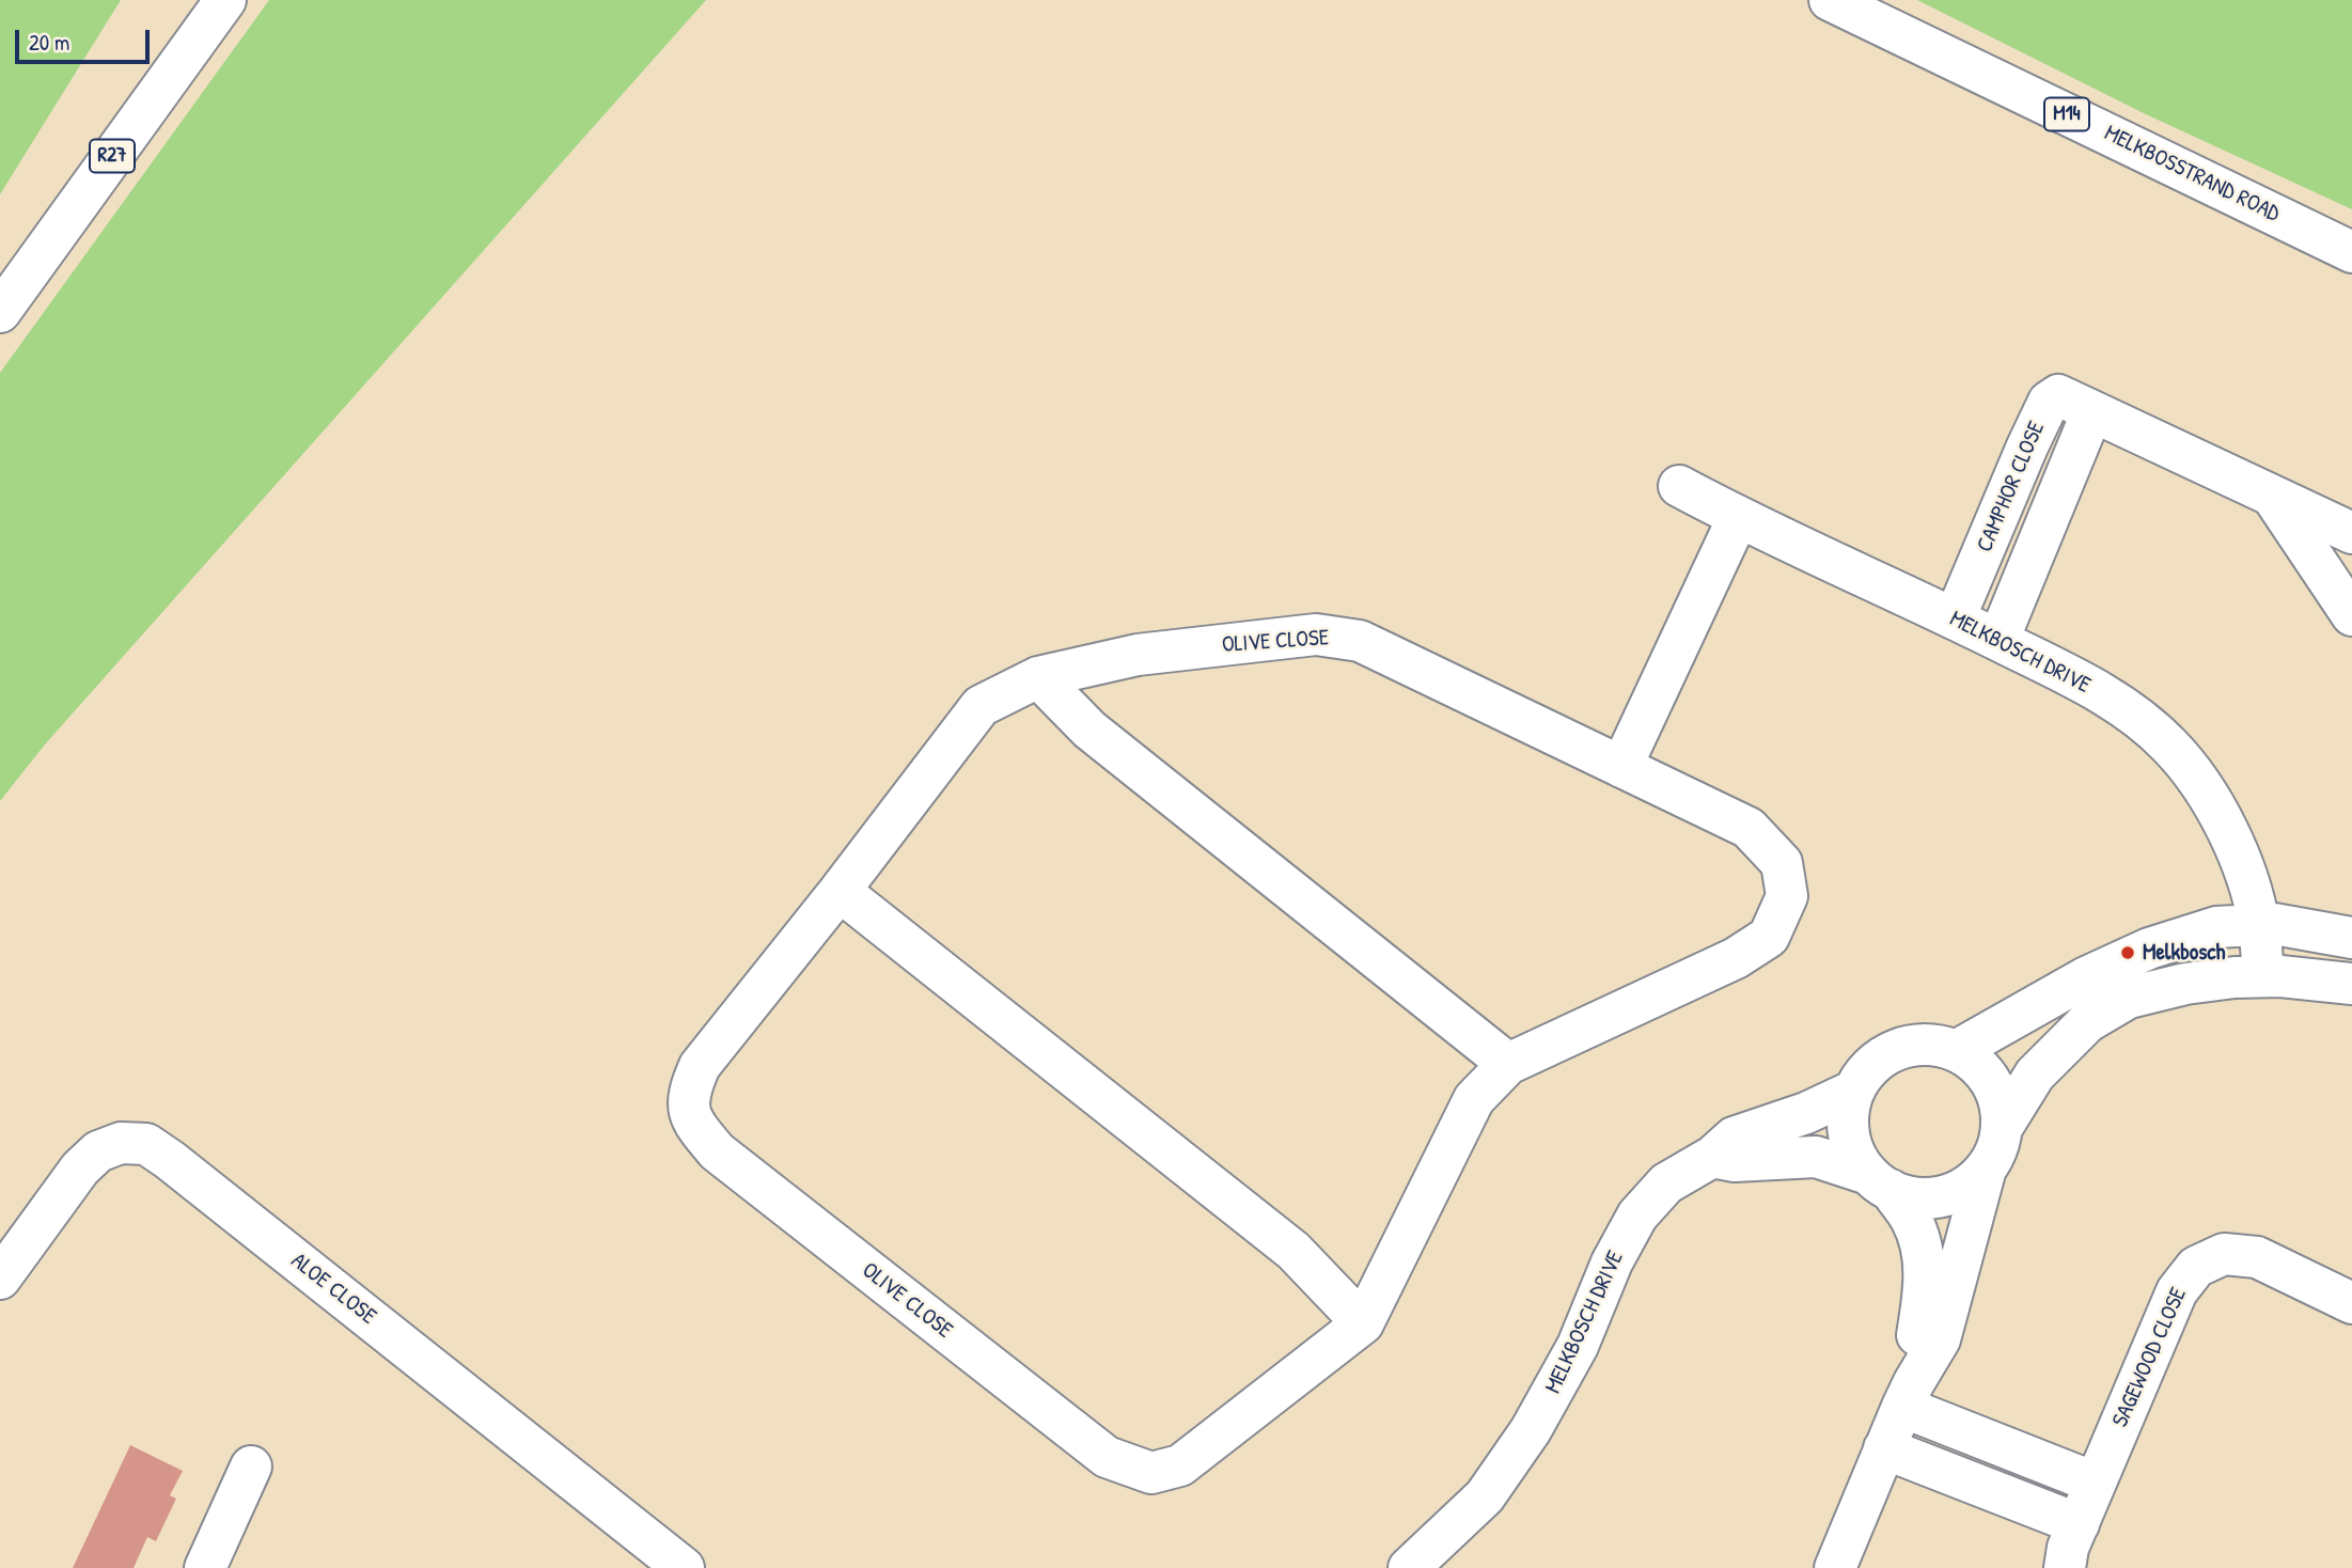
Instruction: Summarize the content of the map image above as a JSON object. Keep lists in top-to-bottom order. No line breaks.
{"streets":{"street":["M14","R27","MELKBOSSTRAND ROAD","CAMPHOR CLOSE","OLIVE CLOSE","MELKBOSCH DRIVE","ALOE CLOSE","SAGEWOOD CLOSE"]},"crossings":[["CAMPHOR CLOSE","MELKBOSCH DRIVE"]],"places":["Melkbosch"],"scale_bar":"20 m"}
